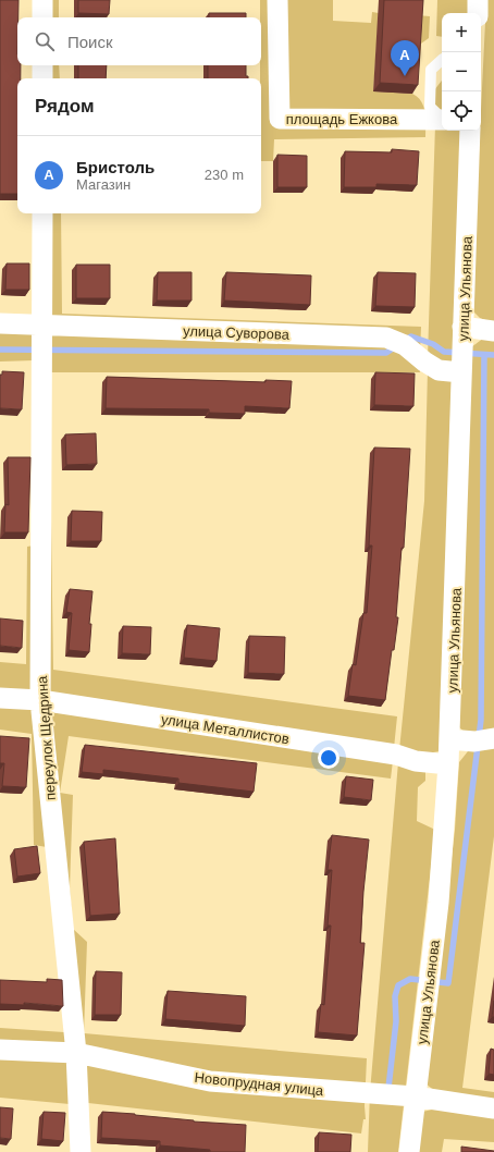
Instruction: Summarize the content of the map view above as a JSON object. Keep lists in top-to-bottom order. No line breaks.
{"streets":{"street":["площадь Ежкова","улица Ульянова","улица Суворова","улица Металлистов","переулок Щедрина","Новопрудная улица"]},"crossings":[["улица Ульянова","улица Суворова"],["улица Ульянова","улица Металлистов"],["улица Ульянова","Новопрудная улица"],["улица Суворова","переулок Щедрина"],["улица Металлистов","переулок Щедрина"],["переулок Щедрина","Новопрудная улица"]],"page":{"map_buttons":["+","−"],"search":"Поиск","pins":"A","heading":"Рядом","list":[{"mark":"A","name":"Бристоль","note":"Магазин","value":"230 m"}]}}
